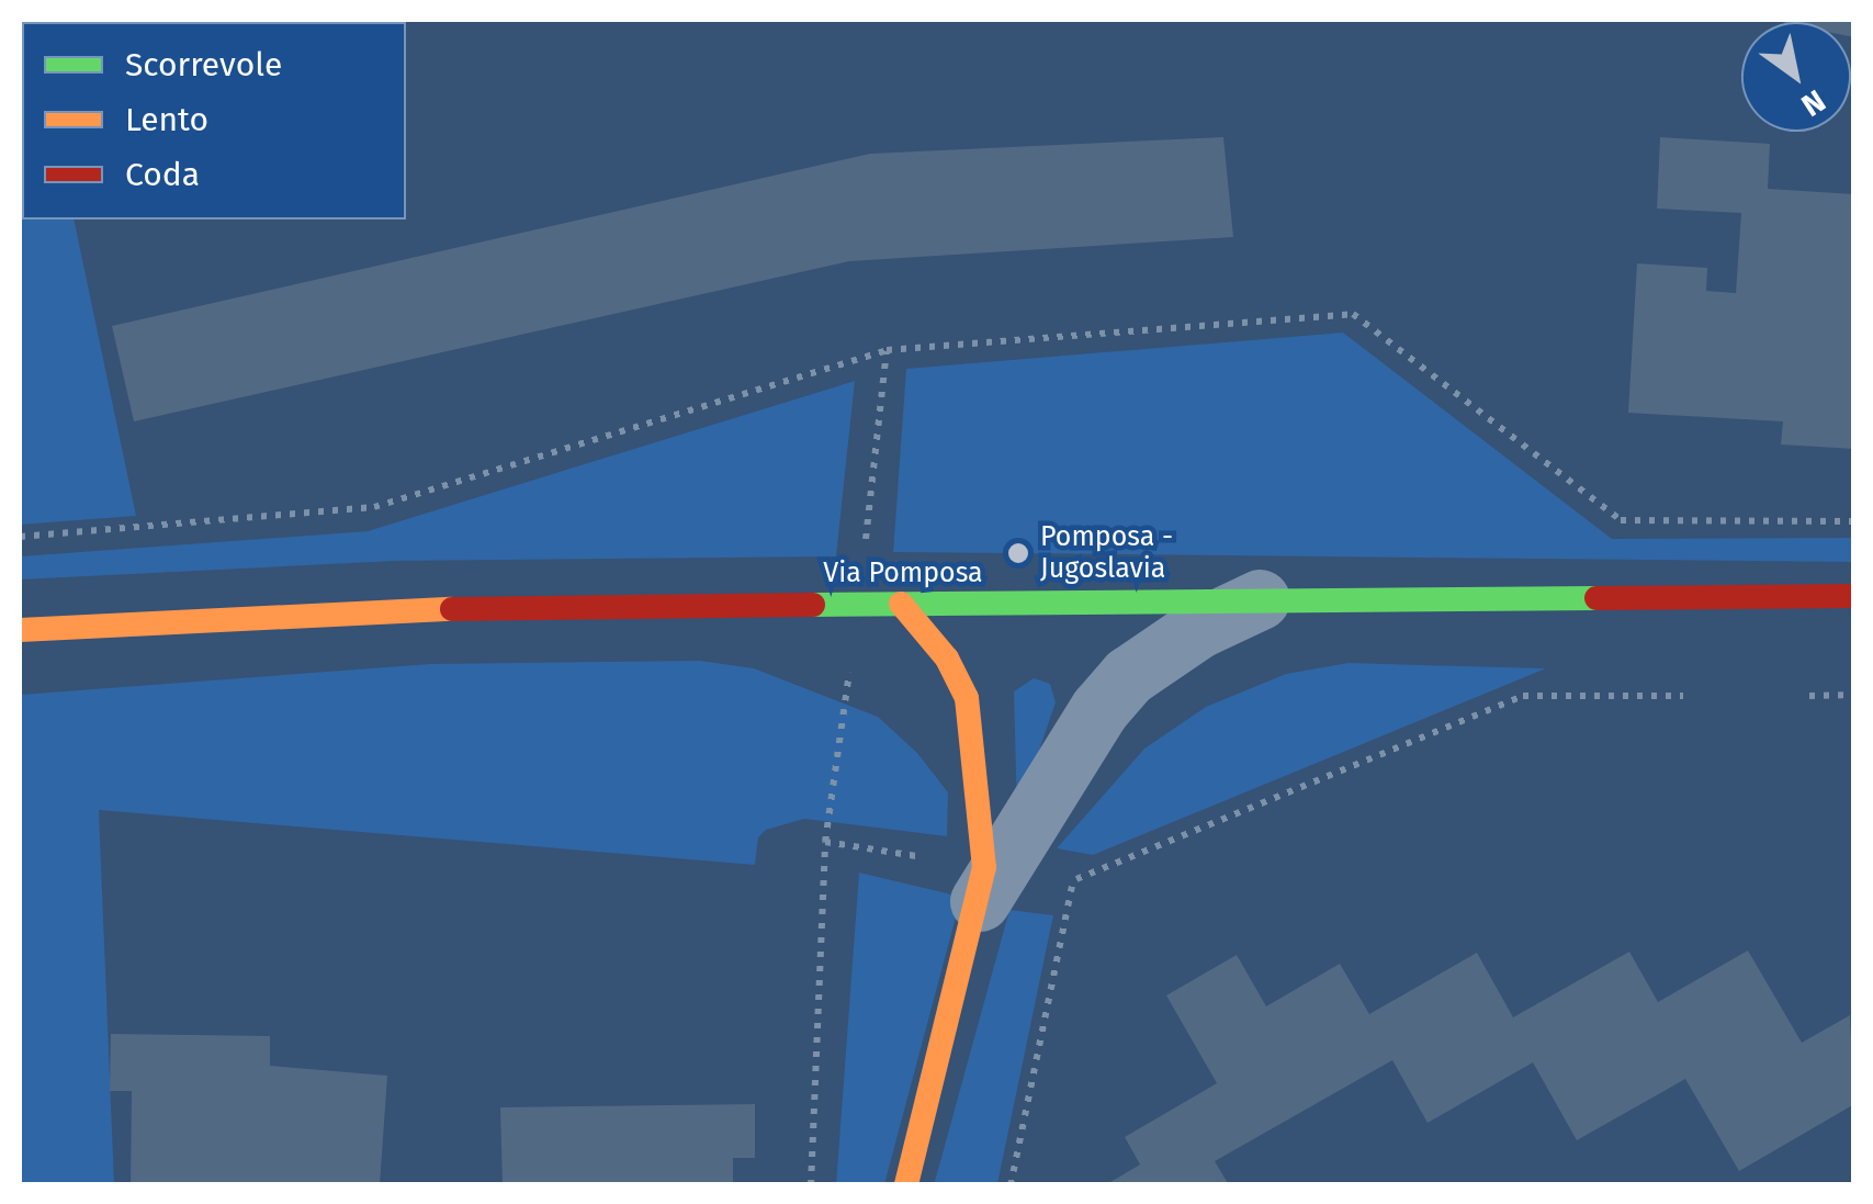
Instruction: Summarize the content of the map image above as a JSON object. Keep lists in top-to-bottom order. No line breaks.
{"streets":{"main road":["Via Pomposa"]},"places":["Pomposa - Jugoslavia"],"legend":["Scorrevole","Lento","Coda"],"north":"bottom right"}
